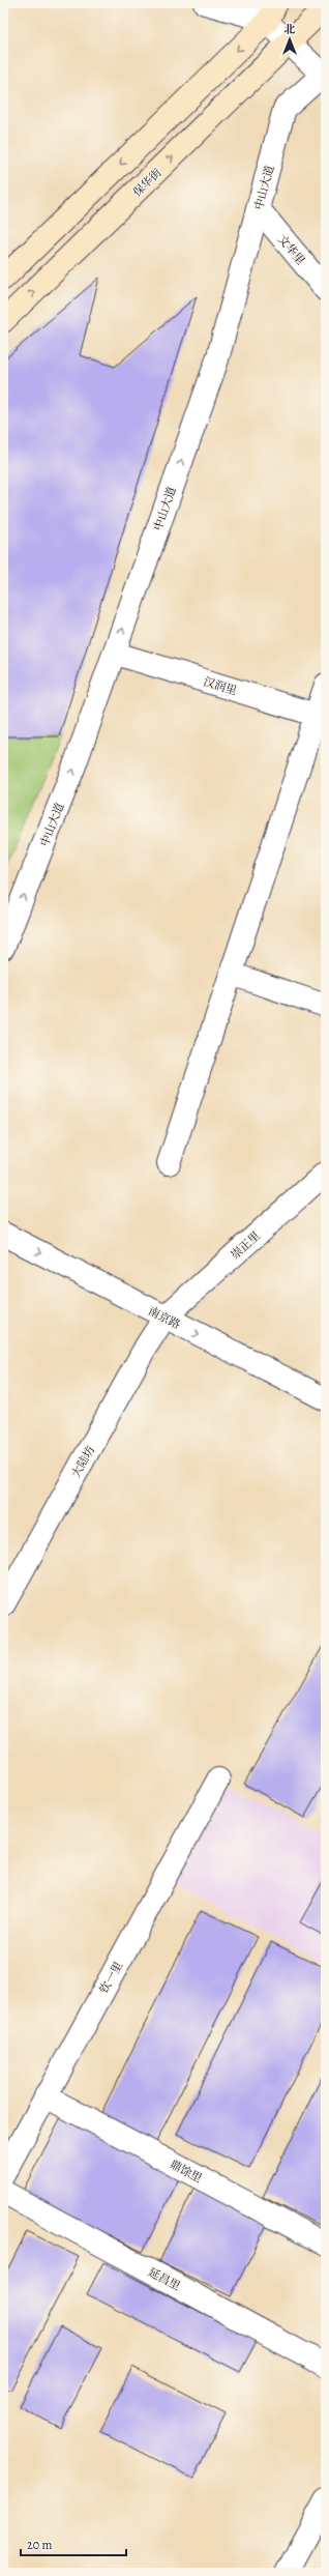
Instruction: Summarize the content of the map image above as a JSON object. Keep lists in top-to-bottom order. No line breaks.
{"streets":{"main road":["保华街"],"street":["中山大道","文华里","汉润里","崇正里","南京路","大陆坊","钦一里","鼎馀里","延昌里"]},"crossings":[["中山大道","文华里"],["崇正里","南京路"],["崇正里","大陆坊"],["南京路","大陆坊"],["钦一里","鼎馀里"]],"one_way":["中山大道","南京路"],"scale_bar":"20 m","north":"top"}
